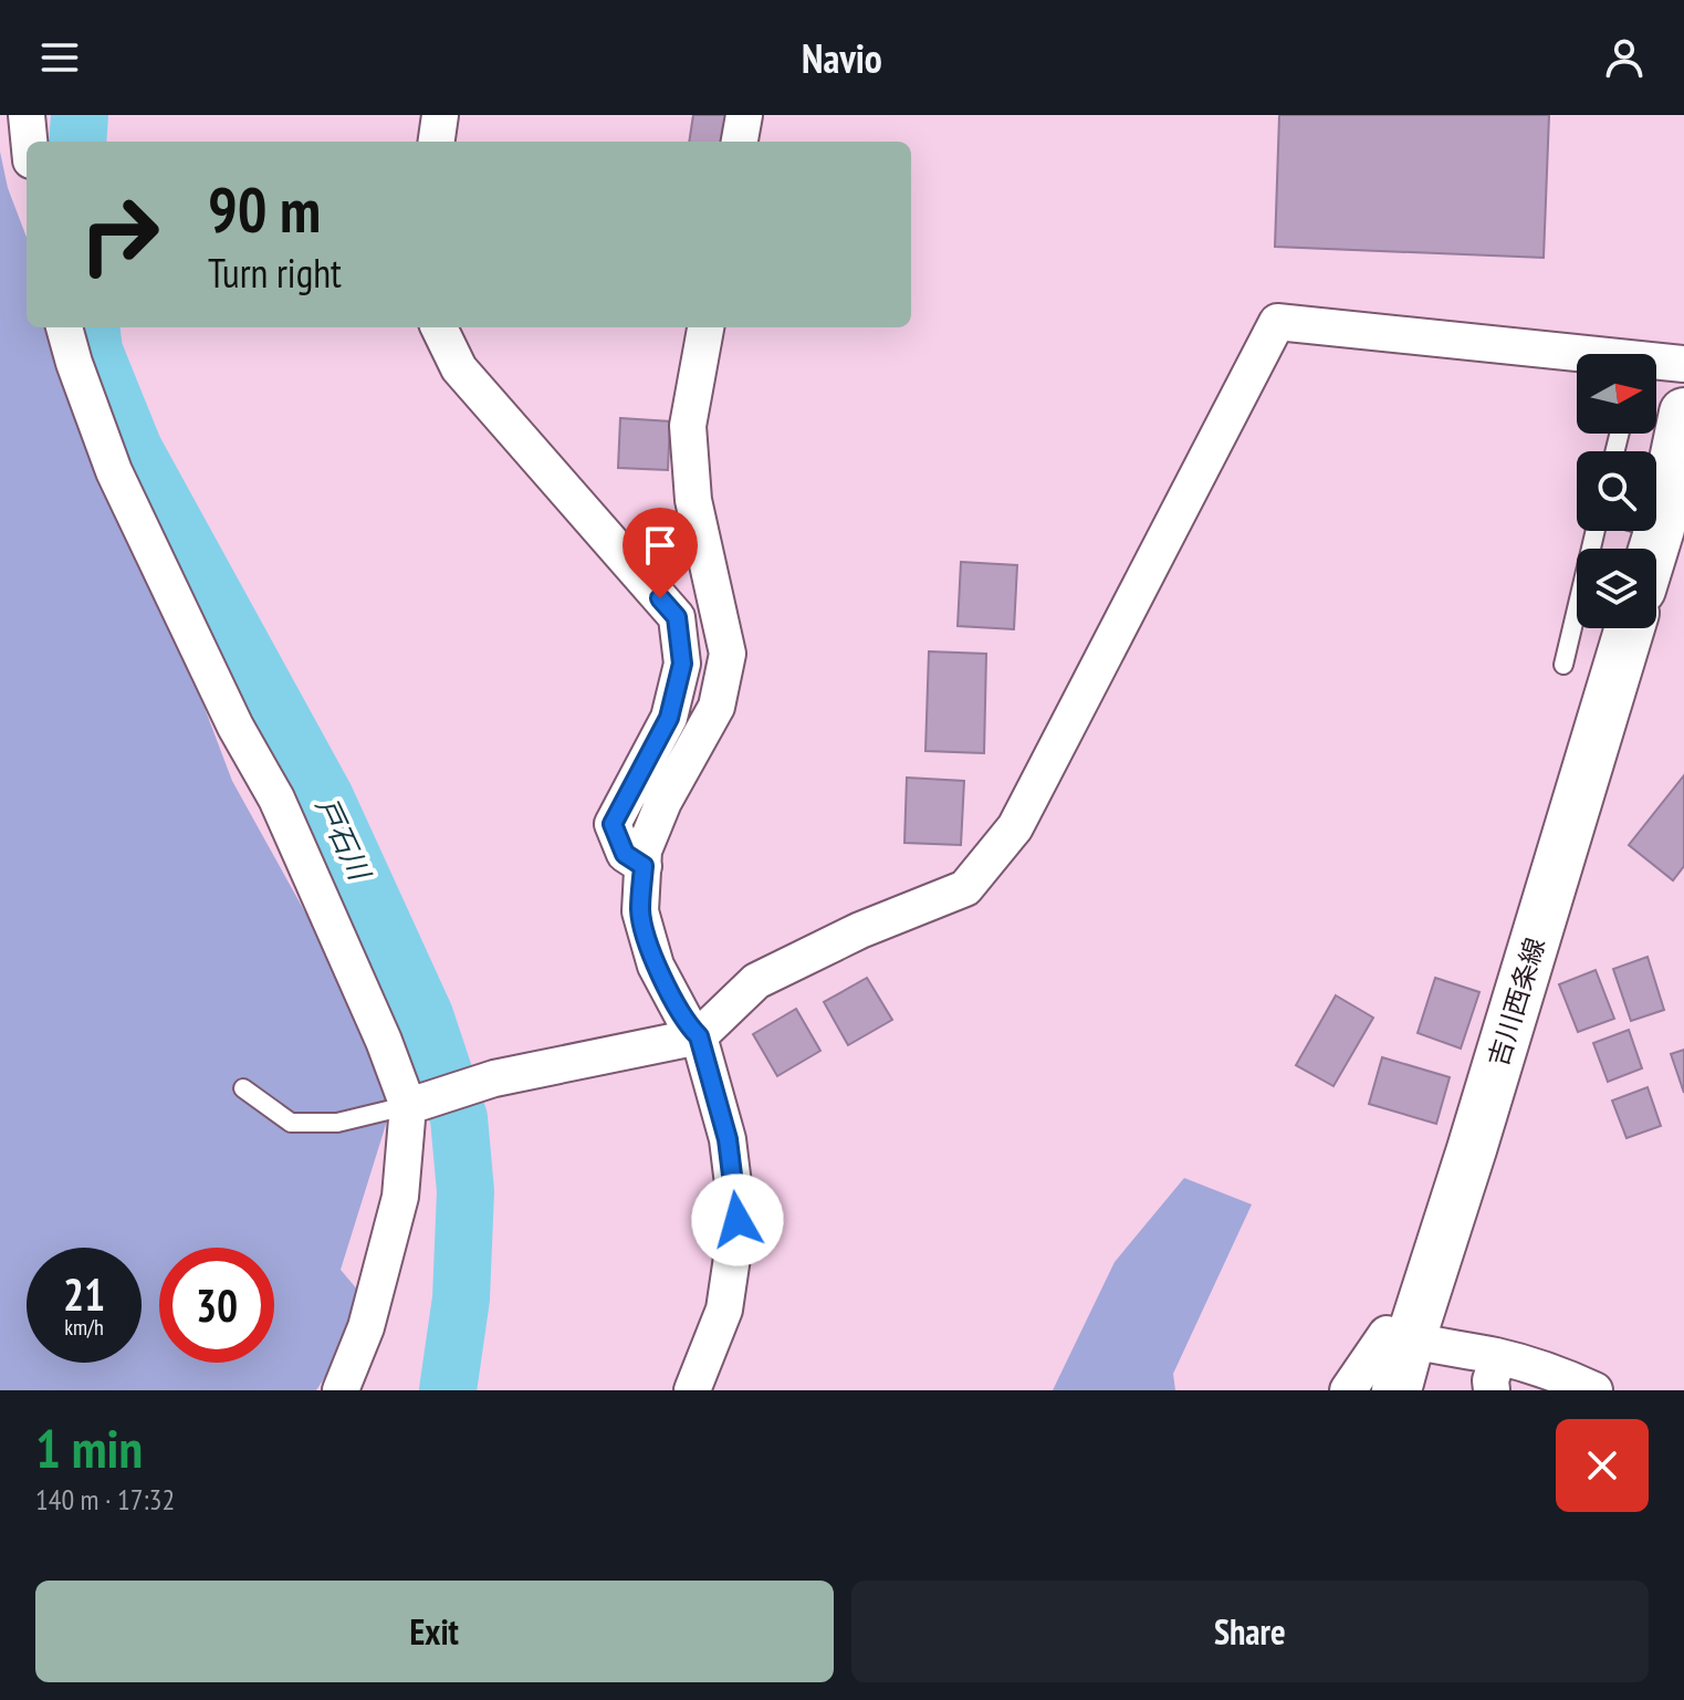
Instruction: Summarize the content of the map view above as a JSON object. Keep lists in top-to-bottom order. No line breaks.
{"streets":{"main road":["吉川西条線"]},"water":["戸石川"],"north":"right","page":{"header":"Navio","turn":["90 m","Turn right"],"speed":"21 km/h","limit":"30","heading":["1 min","140 m · 17:32"],"buttons":["Exit","Share"]}}
